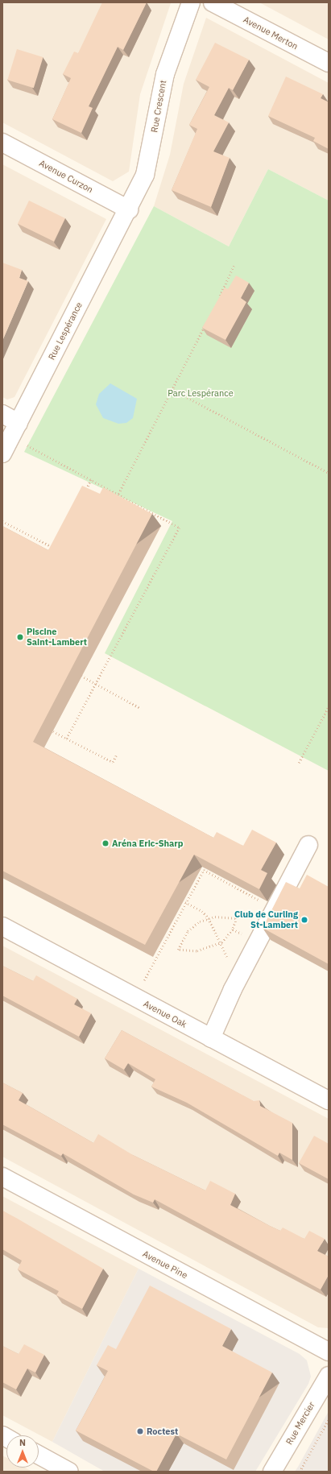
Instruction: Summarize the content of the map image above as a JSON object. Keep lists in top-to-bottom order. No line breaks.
{"streets":{"street":["Avenue Merton","Rue Crescent","Avenue Curzon","Rue Lespérance","Avenue Oak","Avenue Pine","Rue Mercier"]},"crossings":[["Rue Crescent","Avenue Curzon"],["Rue Crescent","Rue Lespérance"],["Avenue Curzon","Rue Lespérance"]],"parks":["Parc Lespérance"],"places":["Piscine Saint-Lambert","Aréna Eric-Sharp","Club de Curling St-Lambert","Roctest"],"north":"top"}
